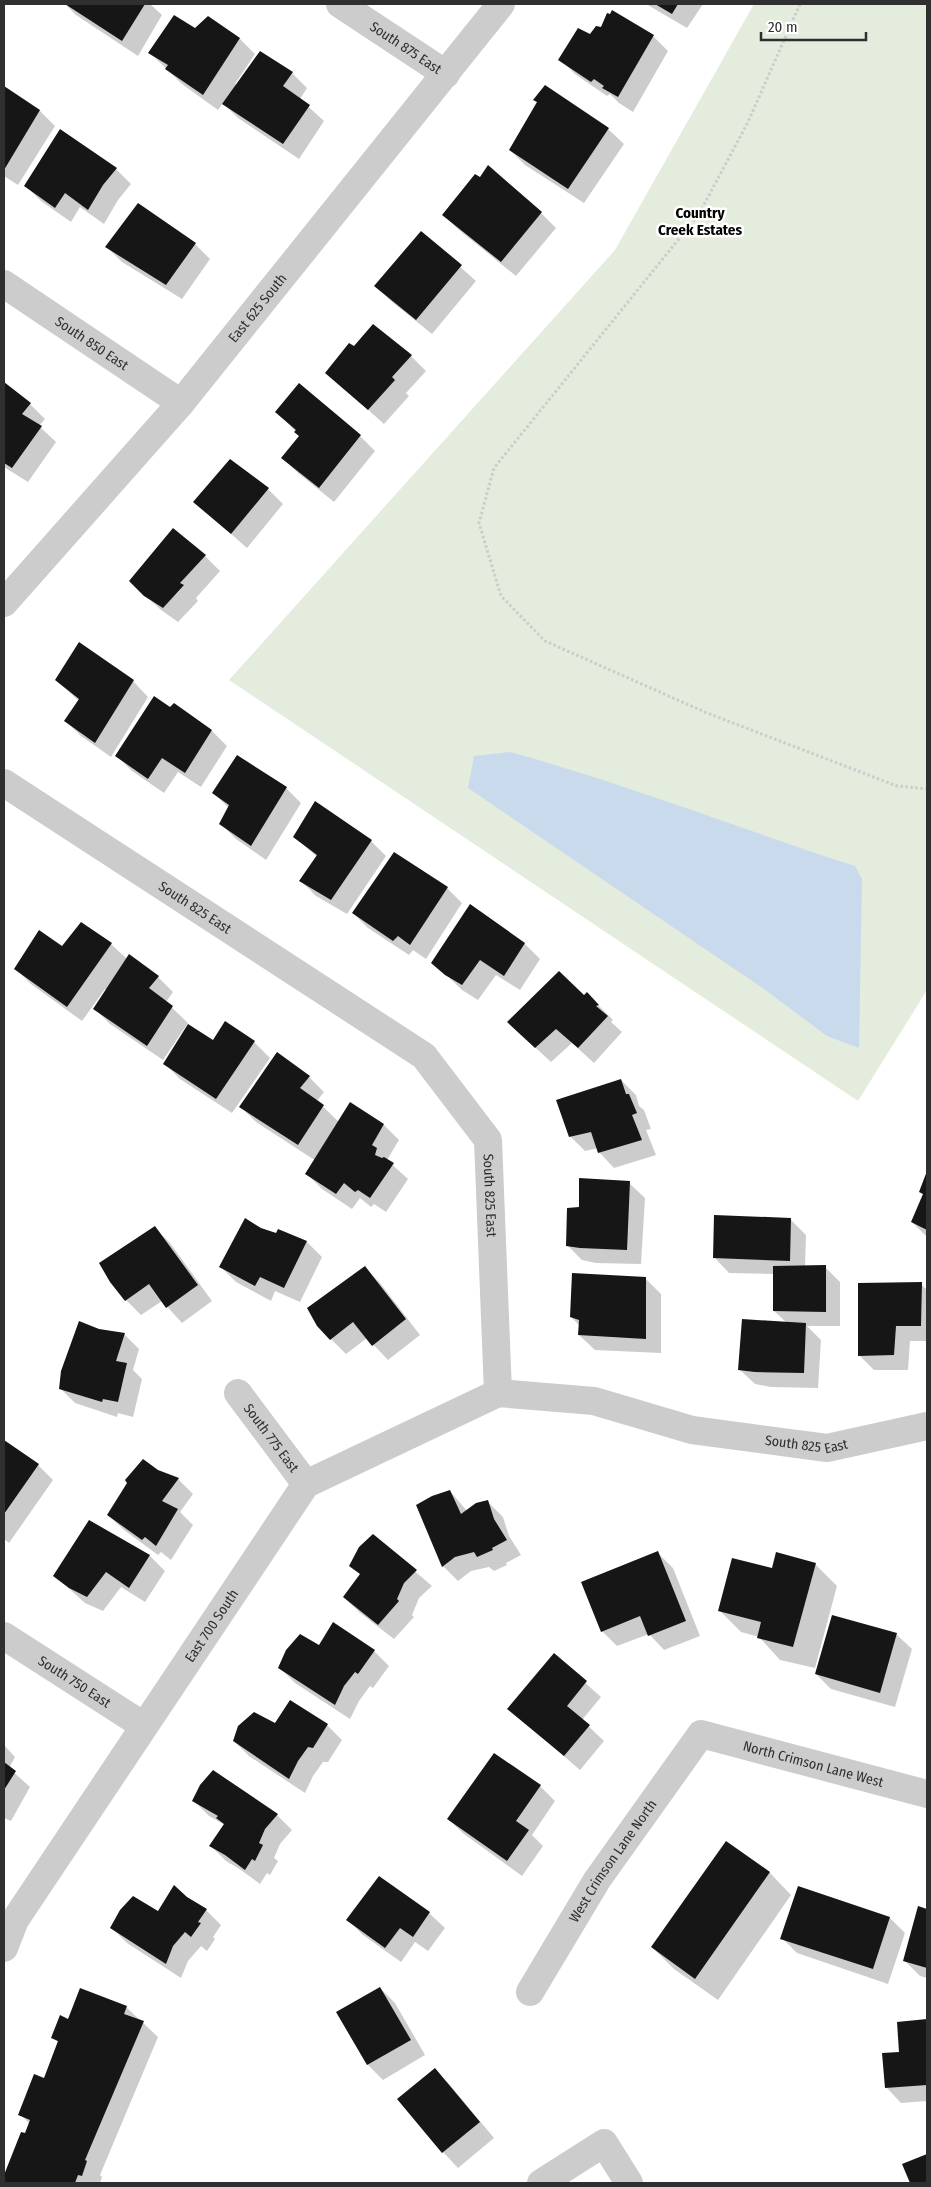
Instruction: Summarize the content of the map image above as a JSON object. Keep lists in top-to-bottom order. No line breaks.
{"streets":{"street":["South 875 East","East 625 South","South 850 East","South 825 East","South 775 East","East 700 South","South 750 East","North Crimson Lane West","West Crimson Lane North"]},"crossings":[["South 875 East","East 625 South"],["East 625 South","South 850 East"],["South 775 East","East 700 South"],["East 700 South","South 750 East"],["North Crimson Lane West","West Crimson Lane North"]],"districts":["Country Creek Estates"],"scale_bar":"20 m"}
